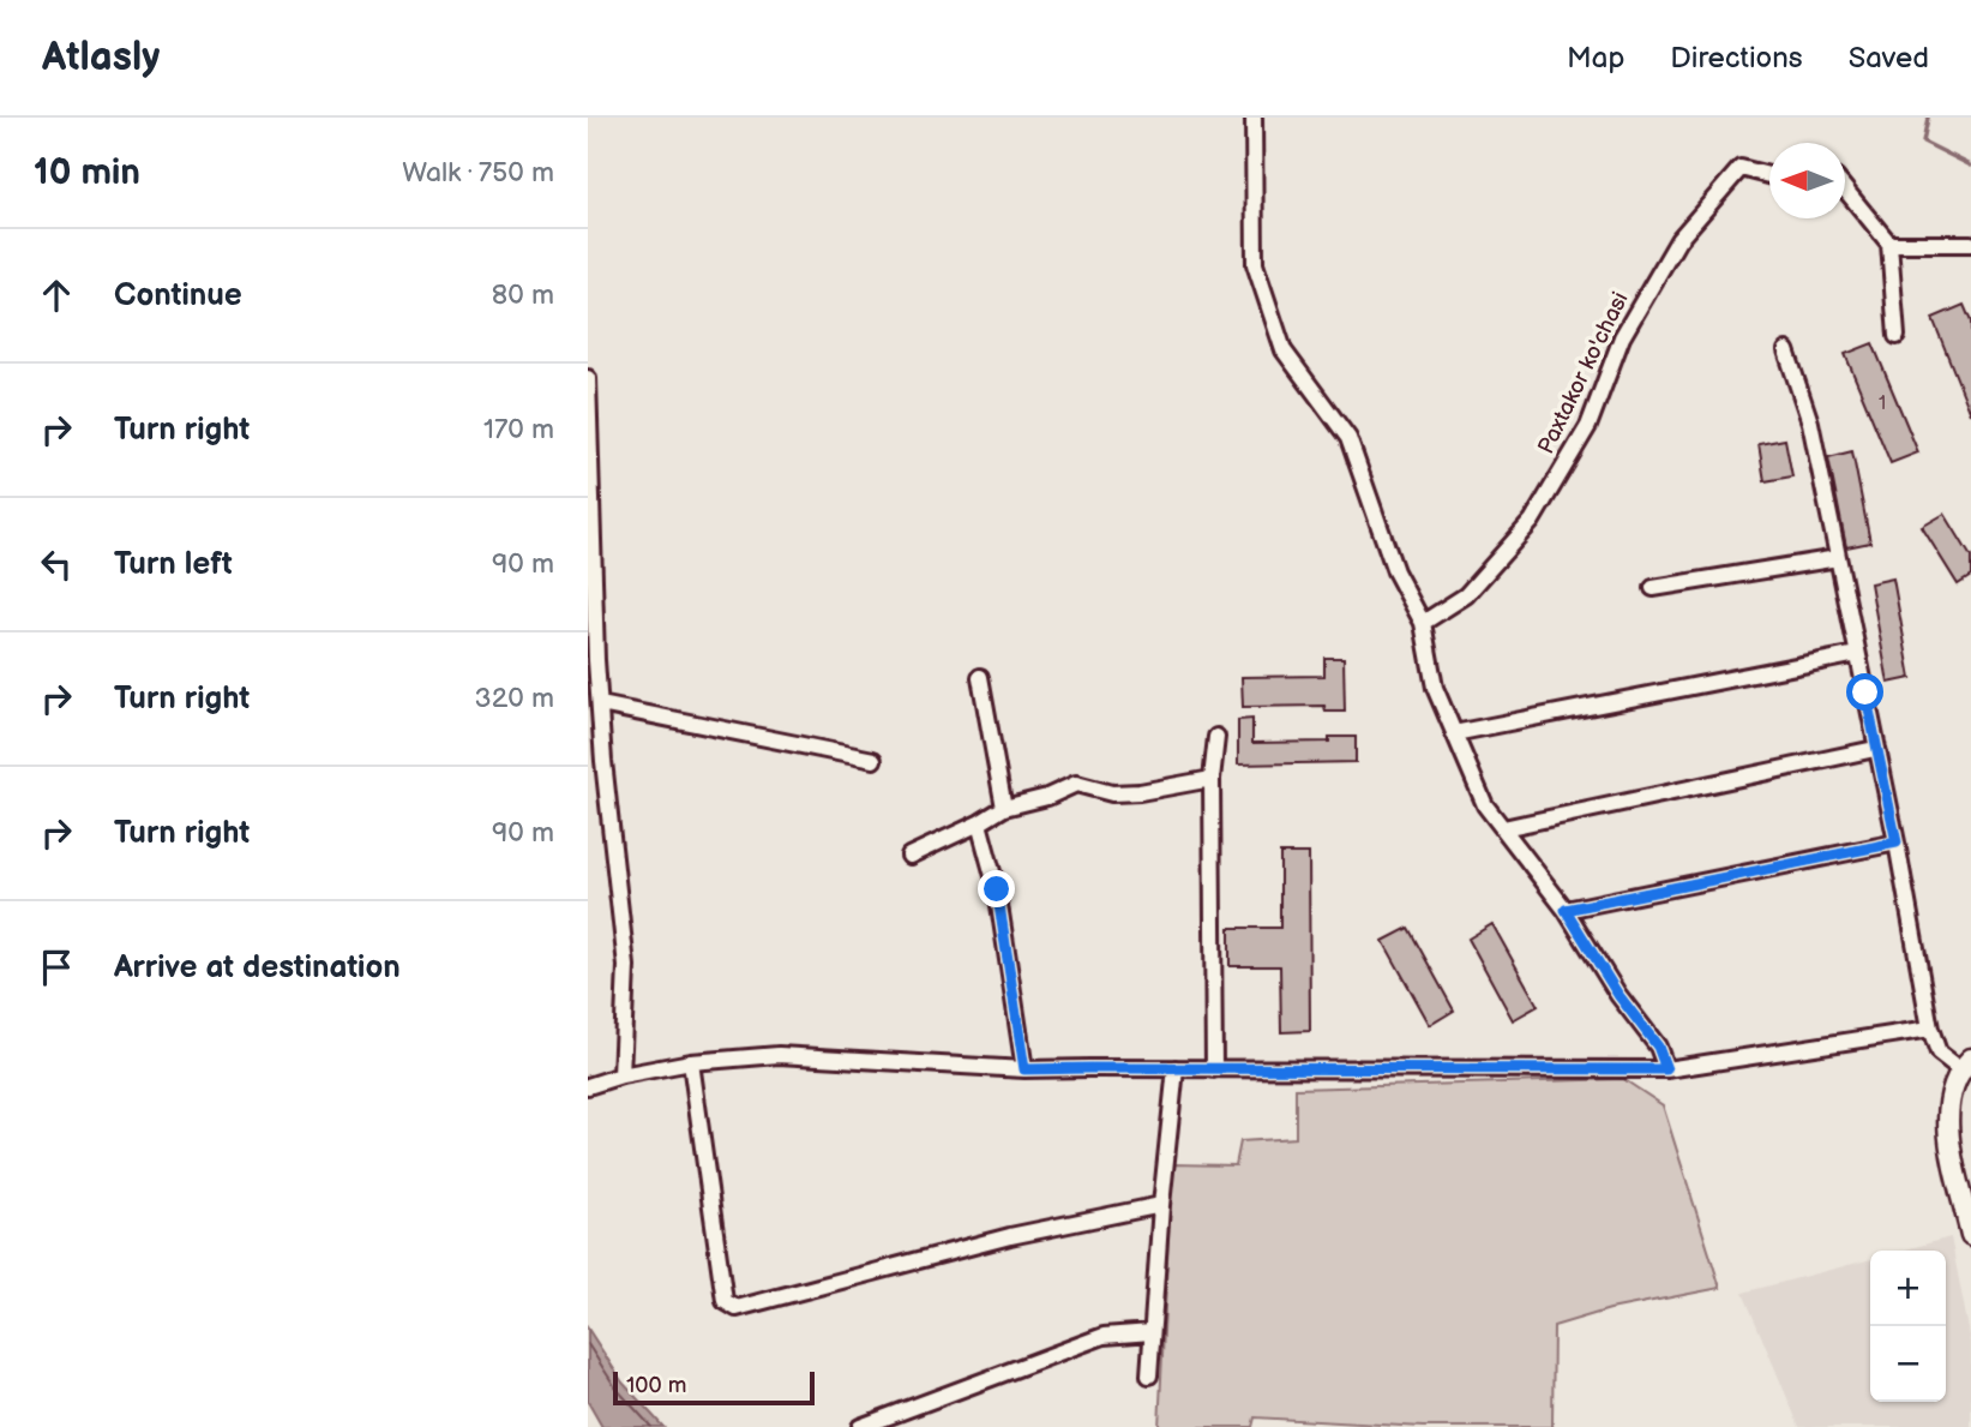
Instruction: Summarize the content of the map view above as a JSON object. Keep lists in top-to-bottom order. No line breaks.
{"streets":{"street":["Paxtakor ko'chasi"]},"house_numbers":["1"],"scale_bar":"100 m","north":"left","page":{"header":"Atlasly","nav":["Map","Directions","Saved"],"heading":["10 min","Walk · 750 m"],"list":[["Continue","80 m"],["Turn right","170 m"],["Turn left","90 m"],["Turn right","320 m"],["Turn right","90 m"],"Arrive at destination"],"map_buttons":["+","−"],"scale":"100 m"}}
